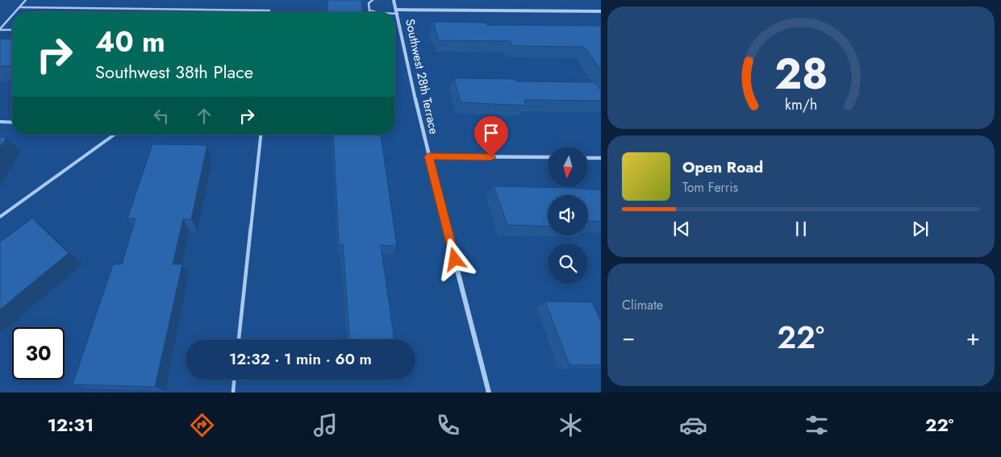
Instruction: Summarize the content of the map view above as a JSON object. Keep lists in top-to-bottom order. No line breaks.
{"streets":{"street":["Southwest 28th Terrace"]},"north":"bottom","page":{"turn":["40 m","Southwest 38th Place"],"song":["Open Road","Tom Ferris"],"tile":"Climate","heat":["−","22°","+"],"limit":"30","trip":"12:32 · 1 min · 60 m","tabs":["12:31","22°"],"gauge":["28","km/h"]}}
